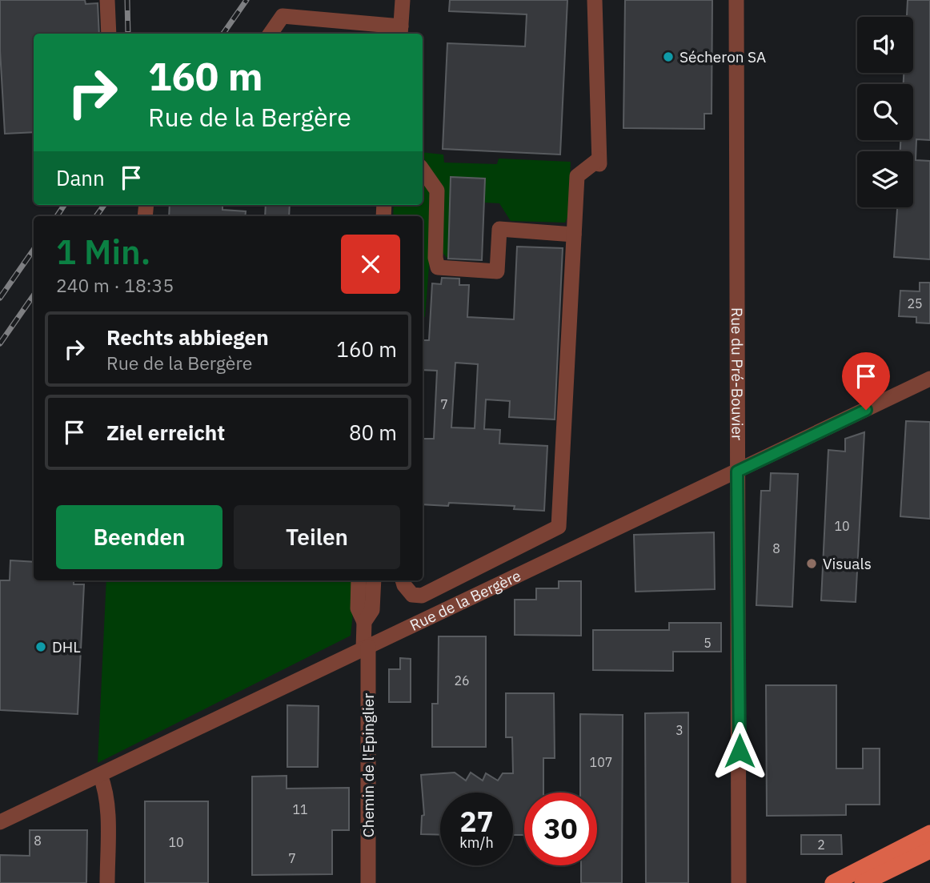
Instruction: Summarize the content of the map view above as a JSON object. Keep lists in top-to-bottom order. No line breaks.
{"streets":{"street":["Rue du Pré-Bouvier","Rue de la Bergère","Chemin de l'Epinglier"]},"crossings":[["Rue du Pré-Bouvier","Rue de la Bergère"],["Rue de la Bergère","Chemin de l'Epinglier"]],"places":["Sécheron SA","Visuals","DHL"],"house_numbers":["25","7","10","8","5","26","3","107","11","8","10","2","7"],"page":{"turn":["160 m","Rue de la Bergère"],"then":"Dann","heading":["1 Min.","240 m · 18:35"],"list":[{"name":"Rechts abbiegen","note":"Rue de la Bergère","value":"160 m"},{"name":"Ziel erreicht","value":"80 m"}],"buttons":["Beenden","Teilen"],"speed":"27 km/h","limit":"30"}}
